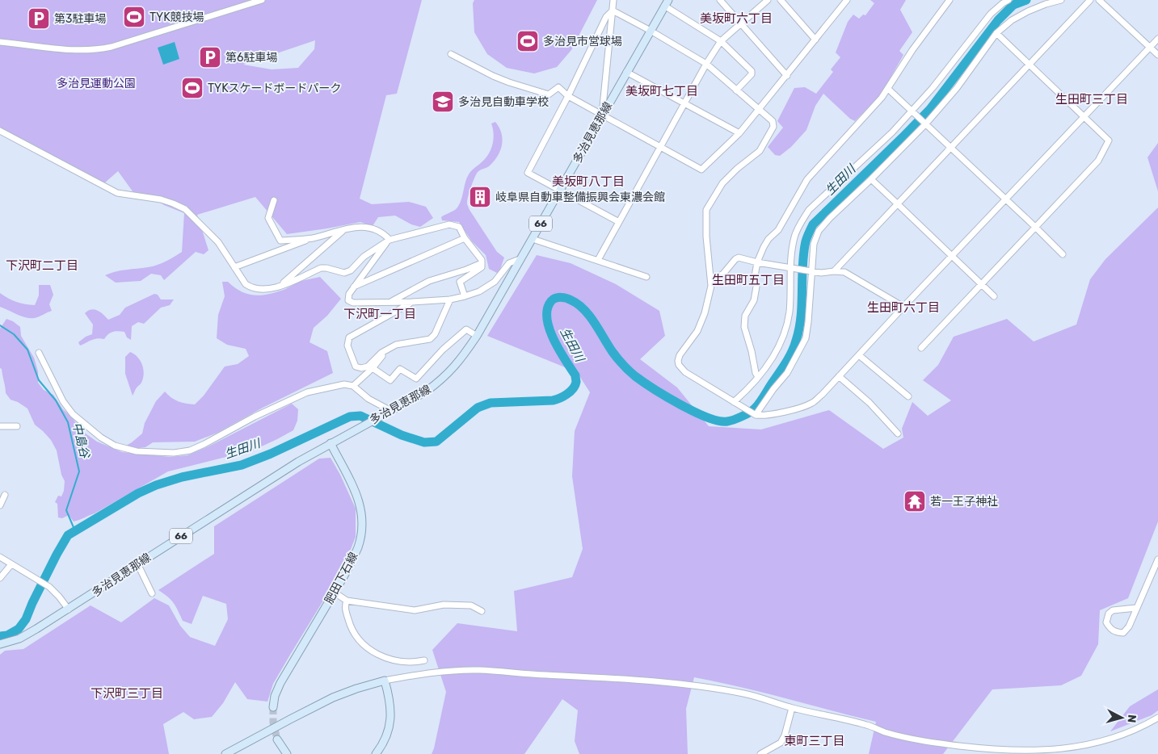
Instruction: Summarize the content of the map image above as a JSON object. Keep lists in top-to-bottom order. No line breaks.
{"streets":{"main road":["多治見恵那線","66","肥田下石線"]},"crossings":[["多治見恵那線","肥田下石線"]],"districts":["美坂町六丁目","美坂町七丁目","生田町三丁目","美坂町八丁目","下沢町二丁目","生田町五丁目","生田町六丁目","下沢町一丁目","下沢町三丁目","東町三丁目"],"water":["生田川","中島谷"],"parks":["多治見運動公園"],"places":{"sports":["TYK競技場","多治見市営球場","TYKスケードボードパーク"],"parking":["第3駐車場","第6駐車場"],"school or university":["多治見自動車学校"],"building":["岐阜県自動車整備振興会東濃会館"],"temple":["若一王子神社"]},"north":"right"}
